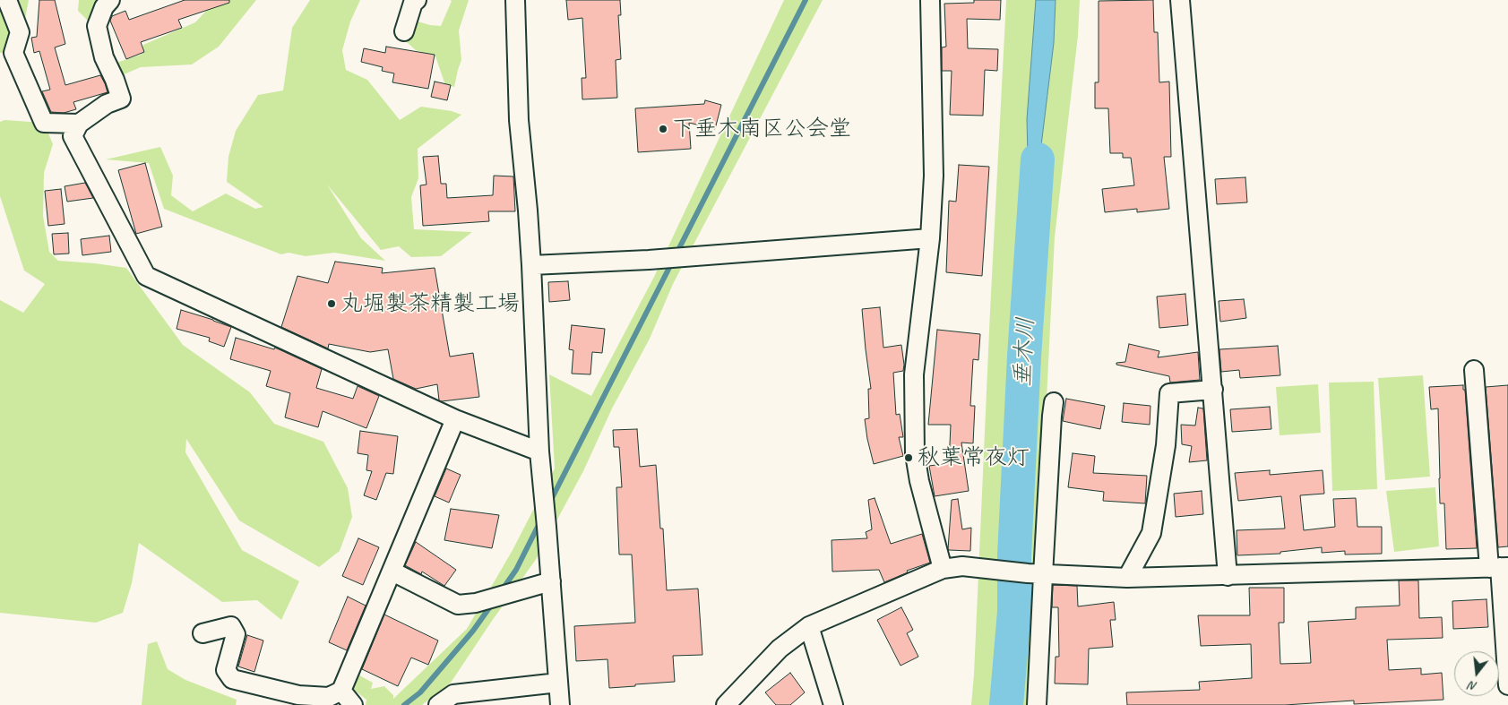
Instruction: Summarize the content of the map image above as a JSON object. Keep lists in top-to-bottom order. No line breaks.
{"water":["垂木川"],"places":["下垂木南区公会堂","丸堀製茶精製工場","秋葉常夜灯"],"north":"bottom"}
